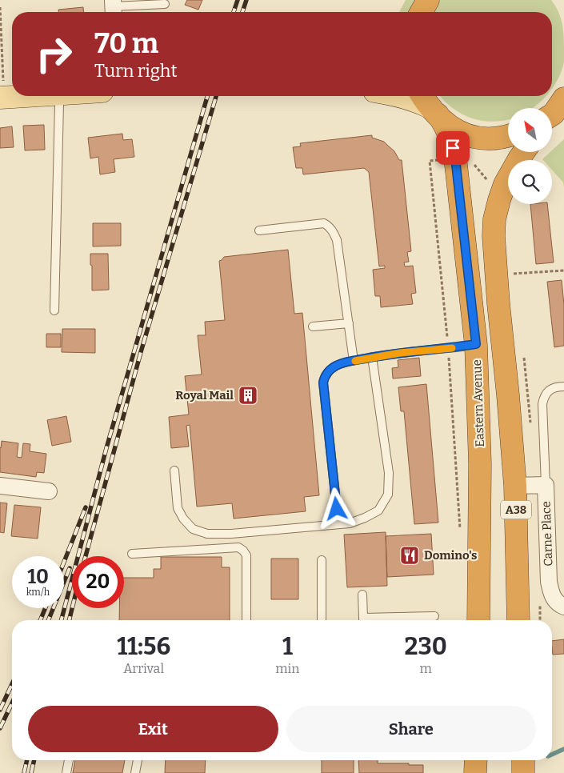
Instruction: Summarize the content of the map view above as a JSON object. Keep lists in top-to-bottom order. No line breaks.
{"streets":{"highway":["Eastern Avenue","A38"],"street":["Carne Place"]},"crossings":[["A38","Carne Place"]],"places":{"building":["Royal Mail"],"restaurant":["Domino's"]},"north":"top left","page":{"turn":["70 m","Turn right"],"speed":"10 km/h","limit":"20","eta":["11:56","Arrival","1","min","230","m"],"buttons":["Exit","Share"]}}
